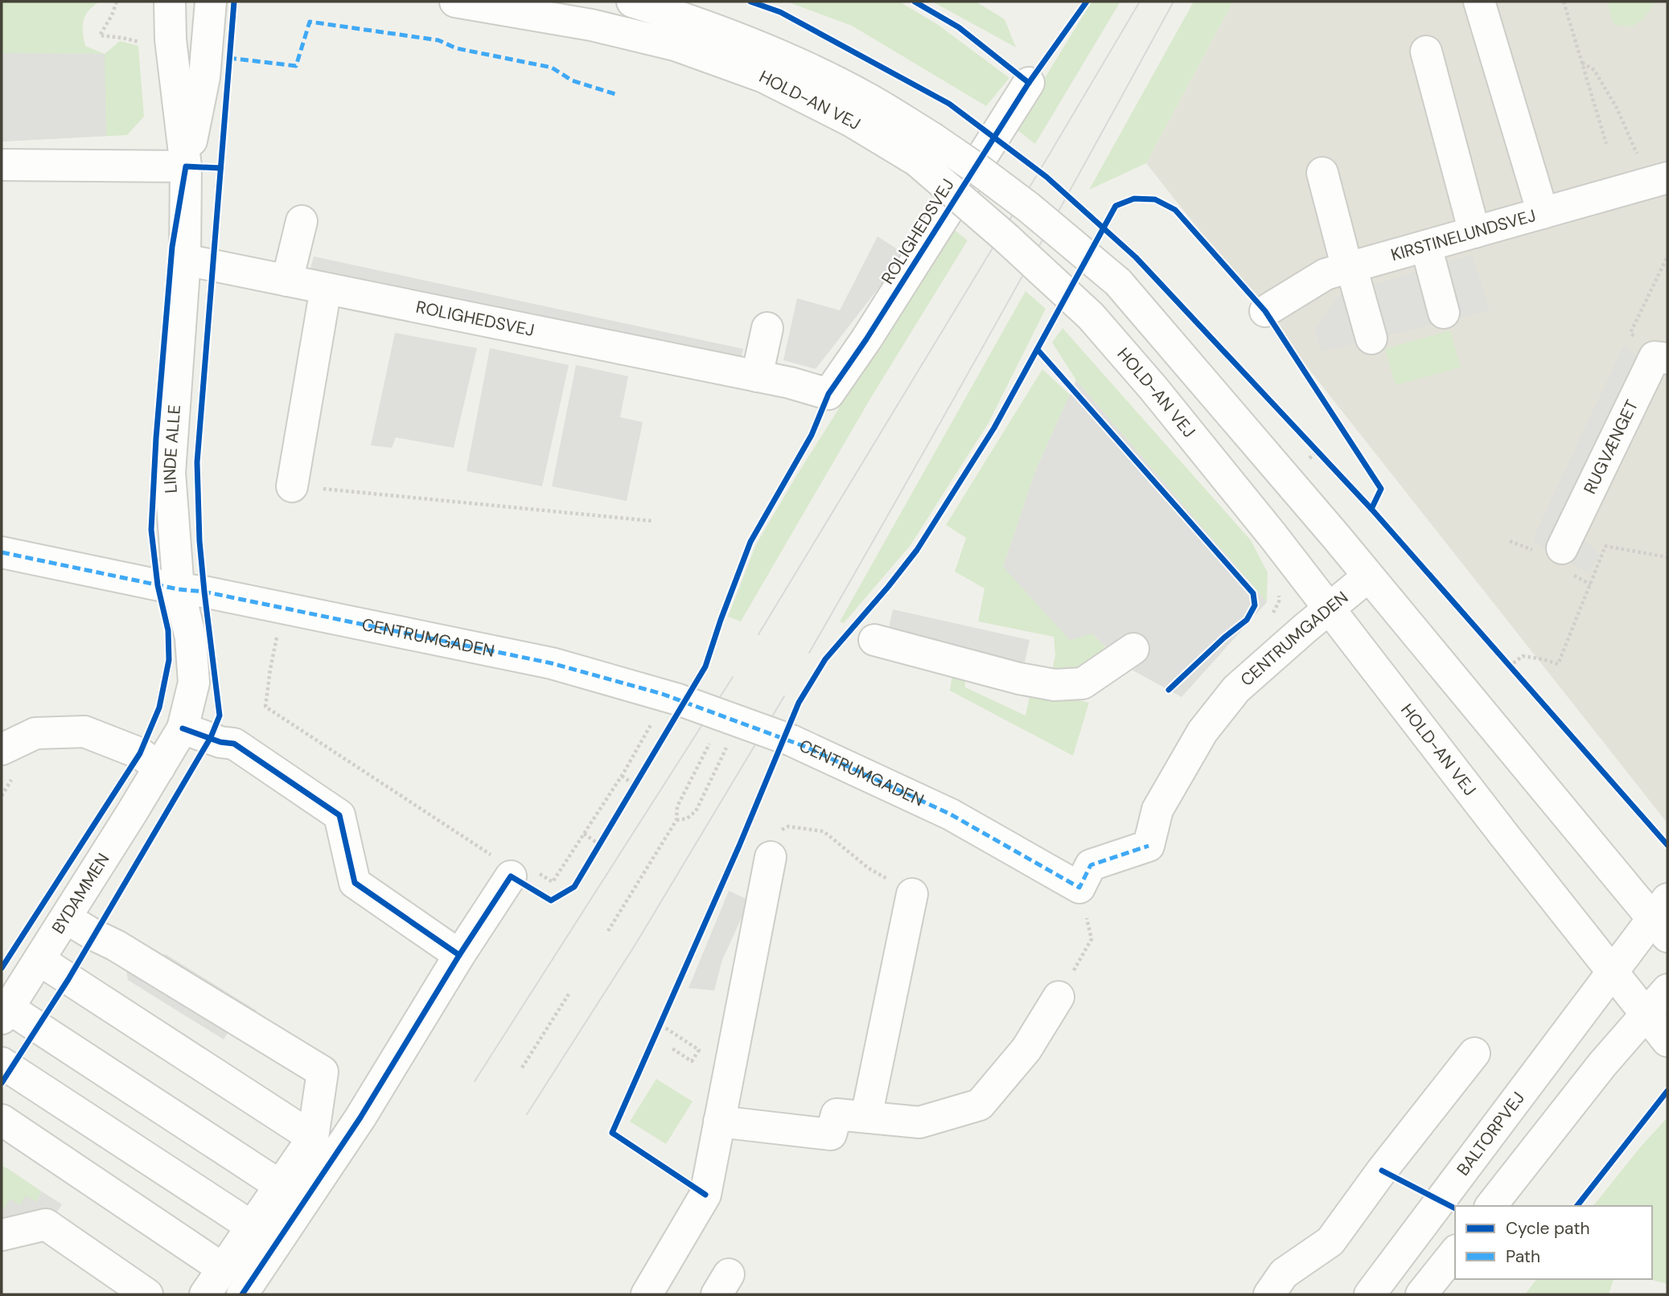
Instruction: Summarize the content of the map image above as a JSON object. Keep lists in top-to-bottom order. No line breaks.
{"streets":{"street":["HOLD-AN VEJ","ROLIGHEDSVEJ","KIRSTINELUNDSVEJ","RUGVÆNGET","LINDE ALLE","CENTRUMGADEN","BYDAMMEN","BALTORPVEJ"]},"crossings":[["HOLD-AN VEJ","CENTRUMGADEN"],["HOLD-AN VEJ","BALTORPVEJ"],["ROLIGHEDSVEJ","LINDE ALLE"],["LINDE ALLE","CENTRUMGADEN"],["LINDE ALLE","BYDAMMEN"]],"legend":["Cycle path","Path"]}
